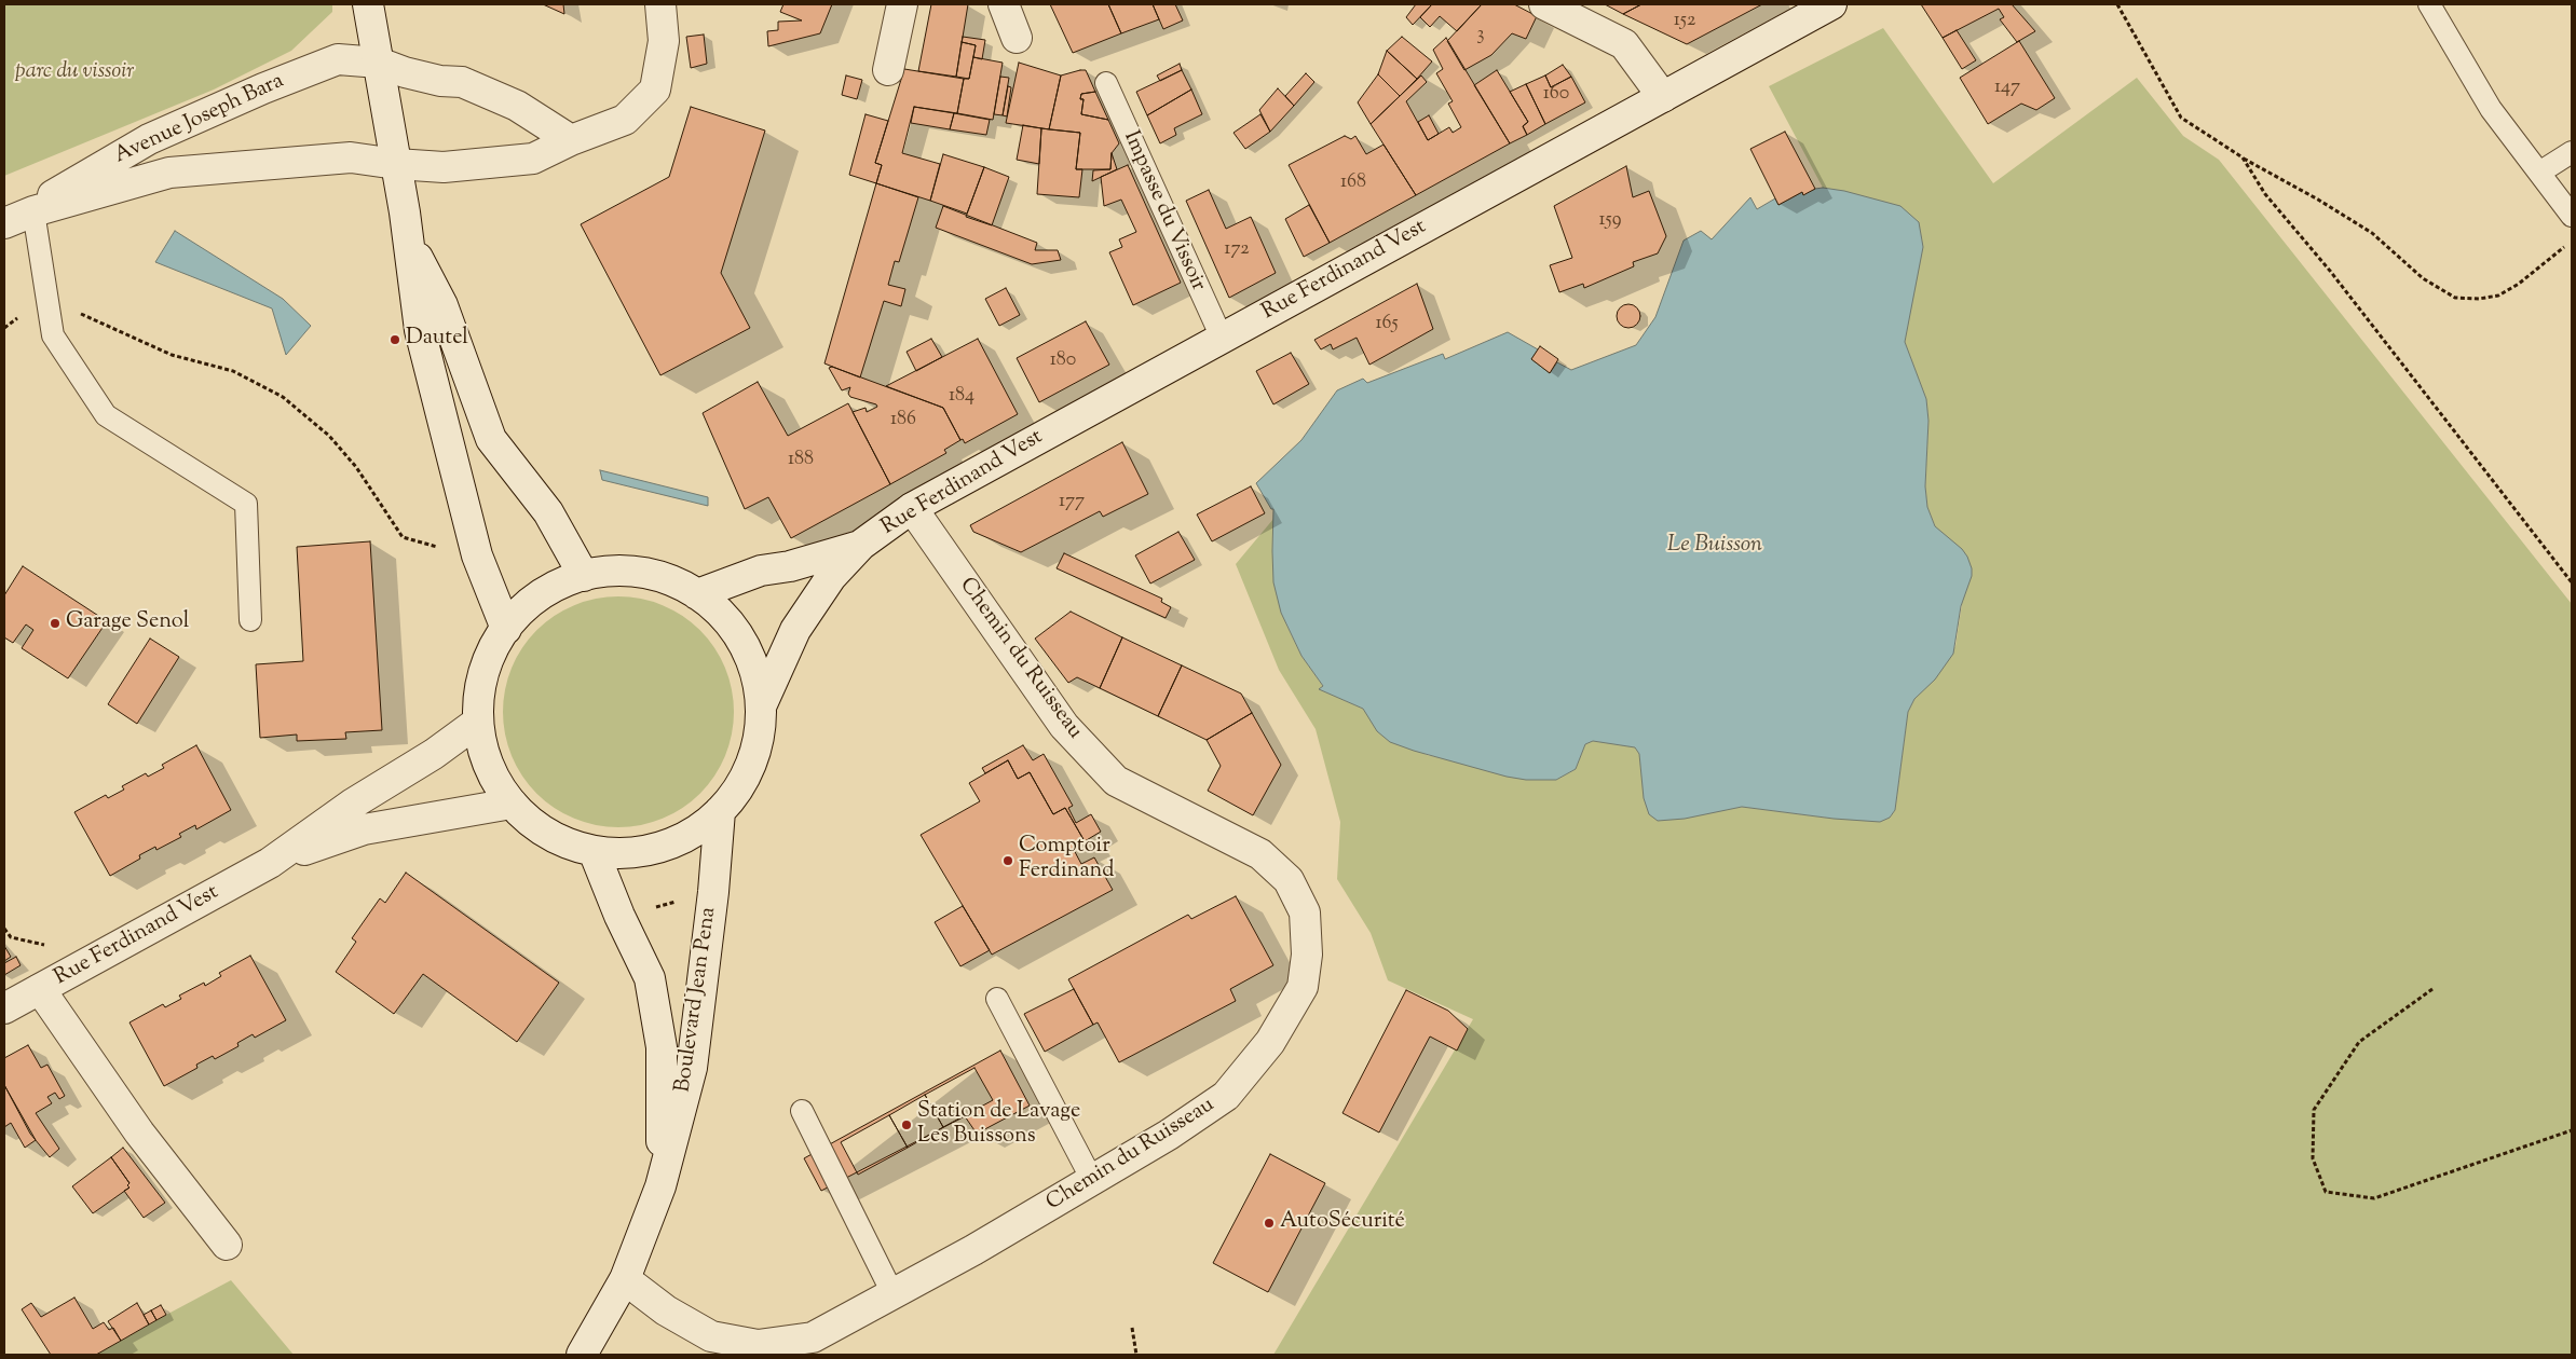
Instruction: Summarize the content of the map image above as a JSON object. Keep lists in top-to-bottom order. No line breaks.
{"streets":{"main road":["Avenue Joseph Bara","Rue Ferdinand Vest","Chemin du Ruisseau","Boulevard Jean Pena"],"lane":["Impasse du Vissoir"]},"crossings":[["Impasse du Vissoir","Rue Ferdinand Vest"],["Rue Ferdinand Vest","Chemin du Ruisseau"],["Chemin du Ruisseau","Boulevard Jean Pena"]],"water":["Le Buisson"],"parks":["parc du vissoir"],"places":["Dautel","Garage Senol","Comptoir Ferdinand","Station de Lavage Les Buissons","AutoSécurité"],"house_numbers":["152","3","147","160","168","159","172","165","180","184","186","188","177"]}
